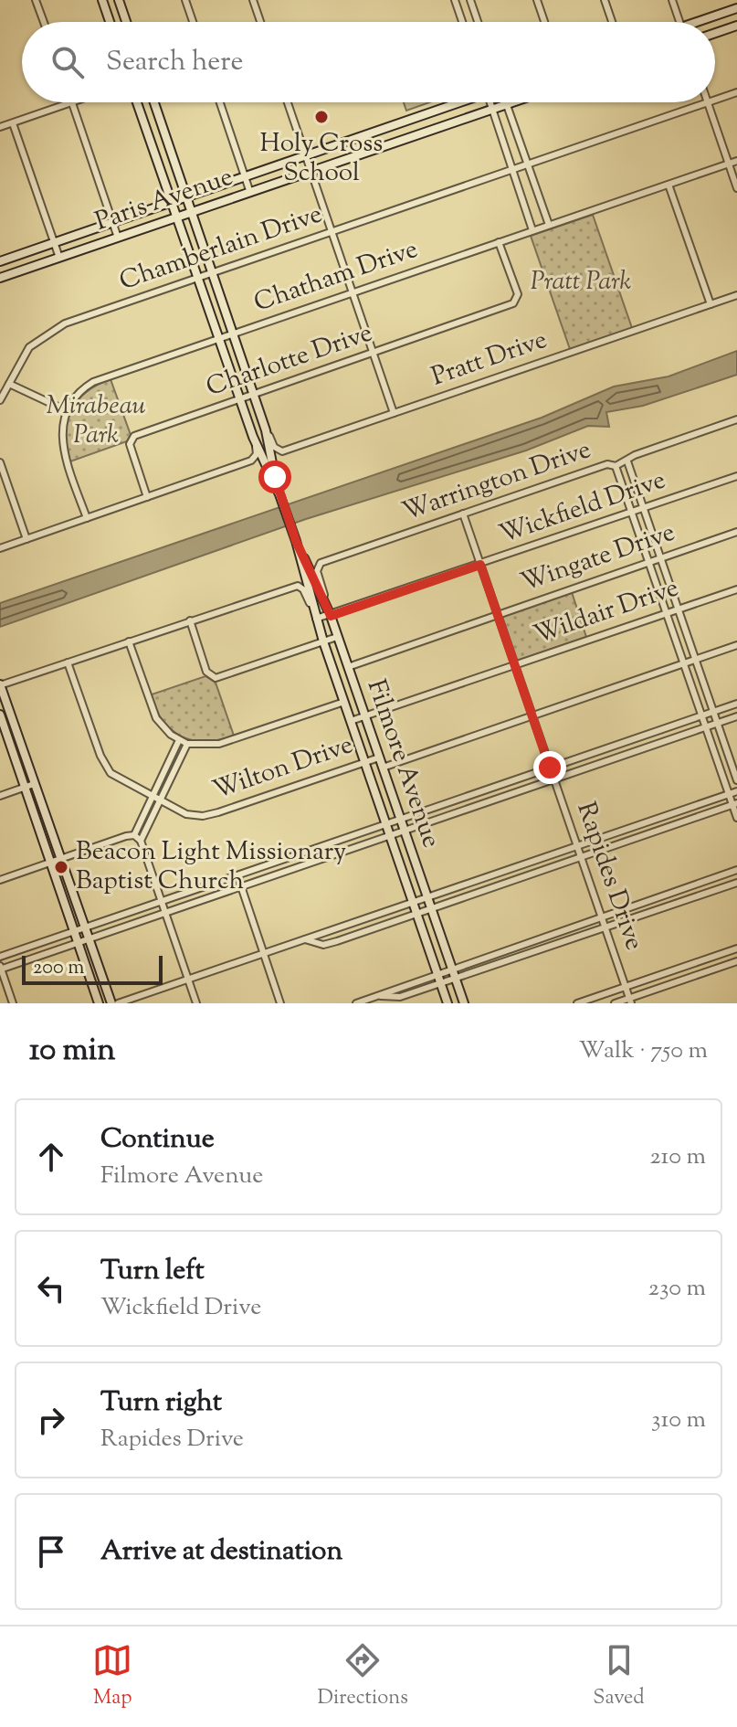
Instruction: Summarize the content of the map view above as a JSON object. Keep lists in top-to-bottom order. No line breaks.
{"streets":{"street":["Paris Avenue","Chamberlain Drive","Chatham Drive","Pratt Drive","Charlotte Drive","Warrington Drive","Wickfield Drive","Wingate Drive","Wildair Drive","Filmore Avenue","Wilton Drive","Rapides Drive"]},"crossings":[["Paris Avenue","Filmore Avenue"],["Chamberlain Drive","Filmore Avenue"],["Chatham Drive","Charlotte Drive"],["Chatham Drive","Filmore Avenue"],["Pratt Drive","Filmore Avenue"],["Charlotte Drive","Filmore Avenue"],["Warrington Drive","Wickfield Drive"],["Warrington Drive","Filmore Avenue"],["Warrington Drive","Rapides Drive"],["Wickfield Drive","Filmore Avenue"],["Wickfield Drive","Rapides Drive"],["Wingate Drive","Filmore Avenue"],["Wingate Drive","Rapides Drive"],["Wildair Drive","Filmore Avenue"],["Wildair Drive","Rapides Drive"],["Filmore Avenue","Wilton Drive"],["Wilton Drive","Rapides Drive"]],"parks":["Pratt Park","Mirabeau Park"],"places":["Holy Cross School","Beacon Light Missionary Baptist Church"],"scale_bar":"200 m","page":{"search":"Search here","scale":"200 m","heading":["10 min","Walk · 750 m"],"list":[["Continue","Filmore Avenue","210 m"],["Turn left","Wickfield Drive","230 m"],["Turn right","Rapides Drive","310 m"],"Arrive at destination"],"nav":["Map","Directions","Saved"]}}
